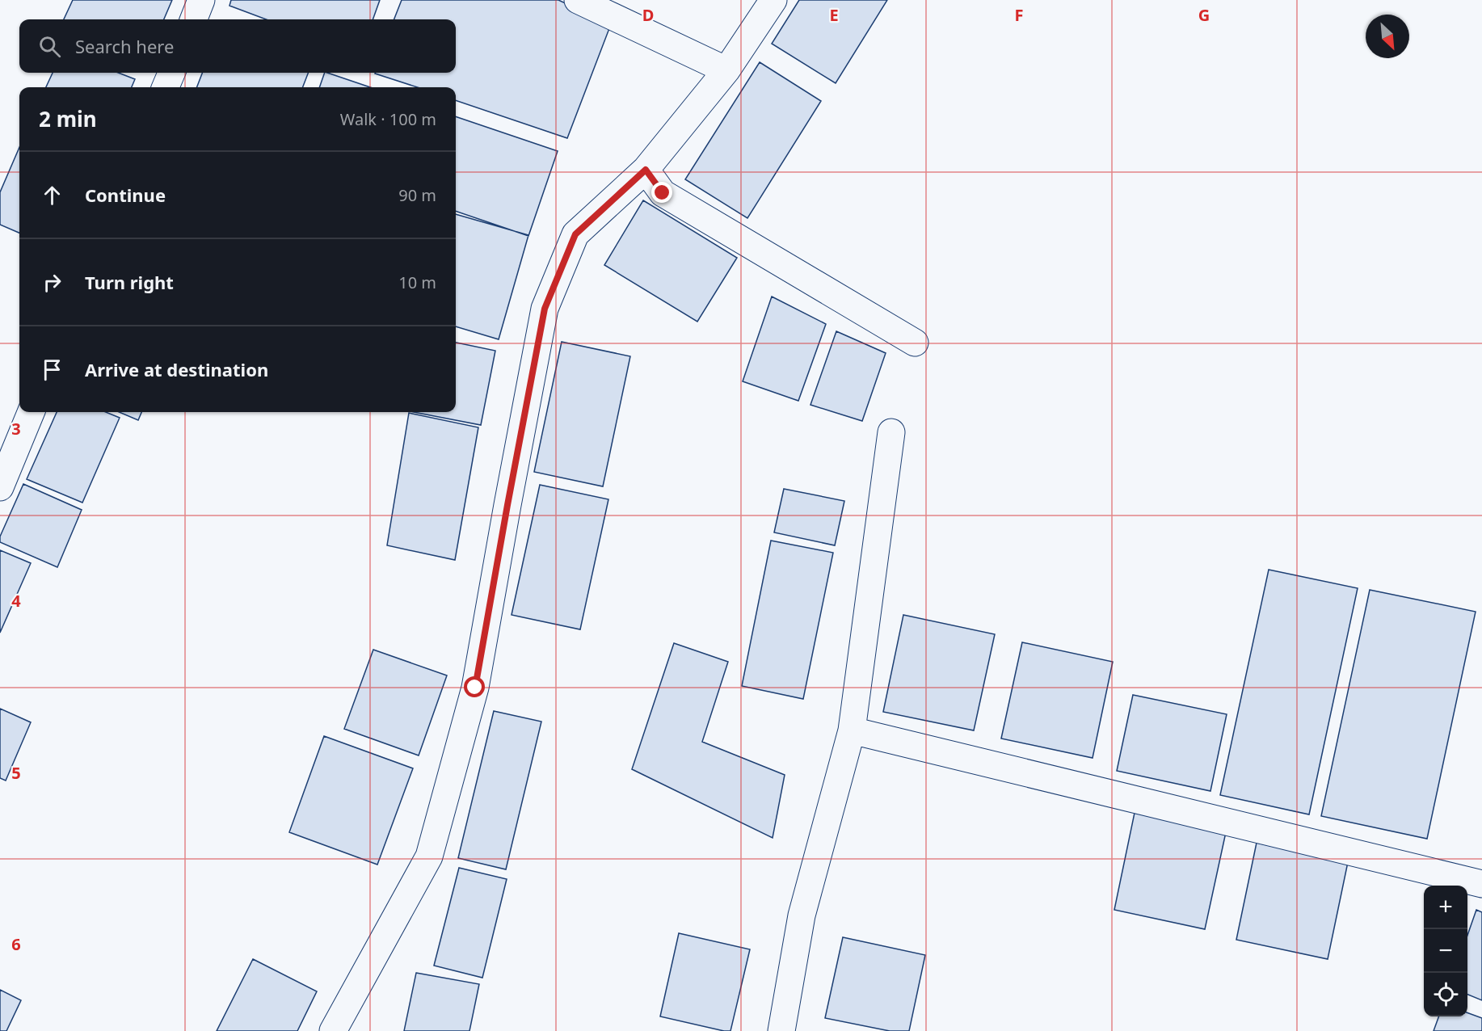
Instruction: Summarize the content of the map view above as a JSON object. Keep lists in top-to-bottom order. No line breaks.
{"north":"bottom right","page":{"search":"Search here","heading":["2 min","Walk · 100 m"],"list":[["Continue","90 m"],["Turn right","10 m"],"Arrive at destination"],"map_buttons":["+","−"]},"grid":{"columns":["D","E","F","G"],"rows":["3","4","5","6"]}}
